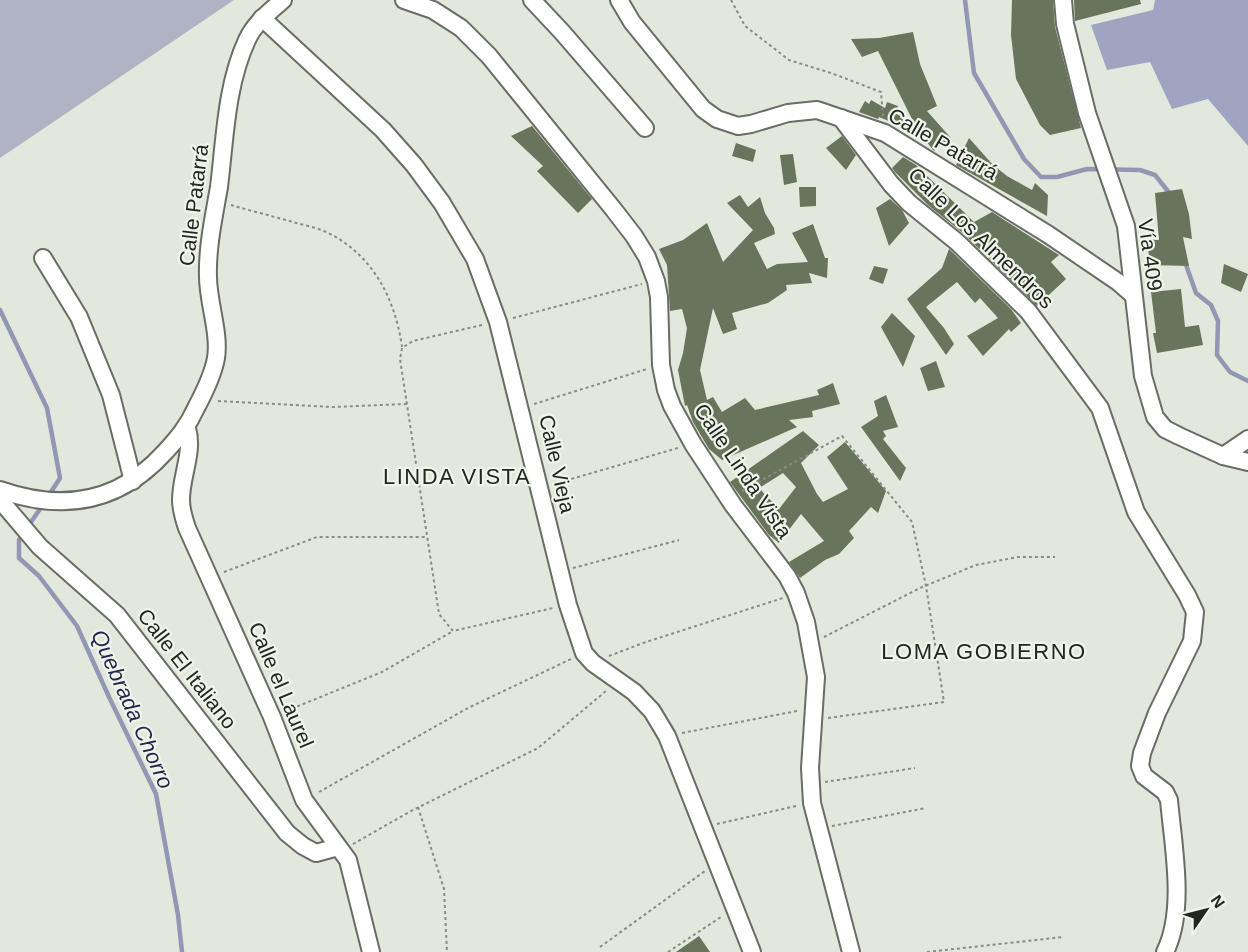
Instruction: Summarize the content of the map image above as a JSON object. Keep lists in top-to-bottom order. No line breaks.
{"streets":{"street":["Calle Patarrá","Calle Los Almendros","Vía 409","Calle Vieja","Calle Linda Vista","Calle El Italiano","Calle el Laurel"]},"crossings":[["Calle Patarrá","Calle Los Almendros"],["Calle Patarrá","Vía 409"],["Calle Patarrá","Calle Vieja"],["Calle Patarrá","Calle el Laurel"],["Calle El Italiano","Calle el Laurel"]],"districts":["LINDA VISTA","LOMA GOBIERNO"],"water":["Quebrada Chorro"],"north":"top right"}
